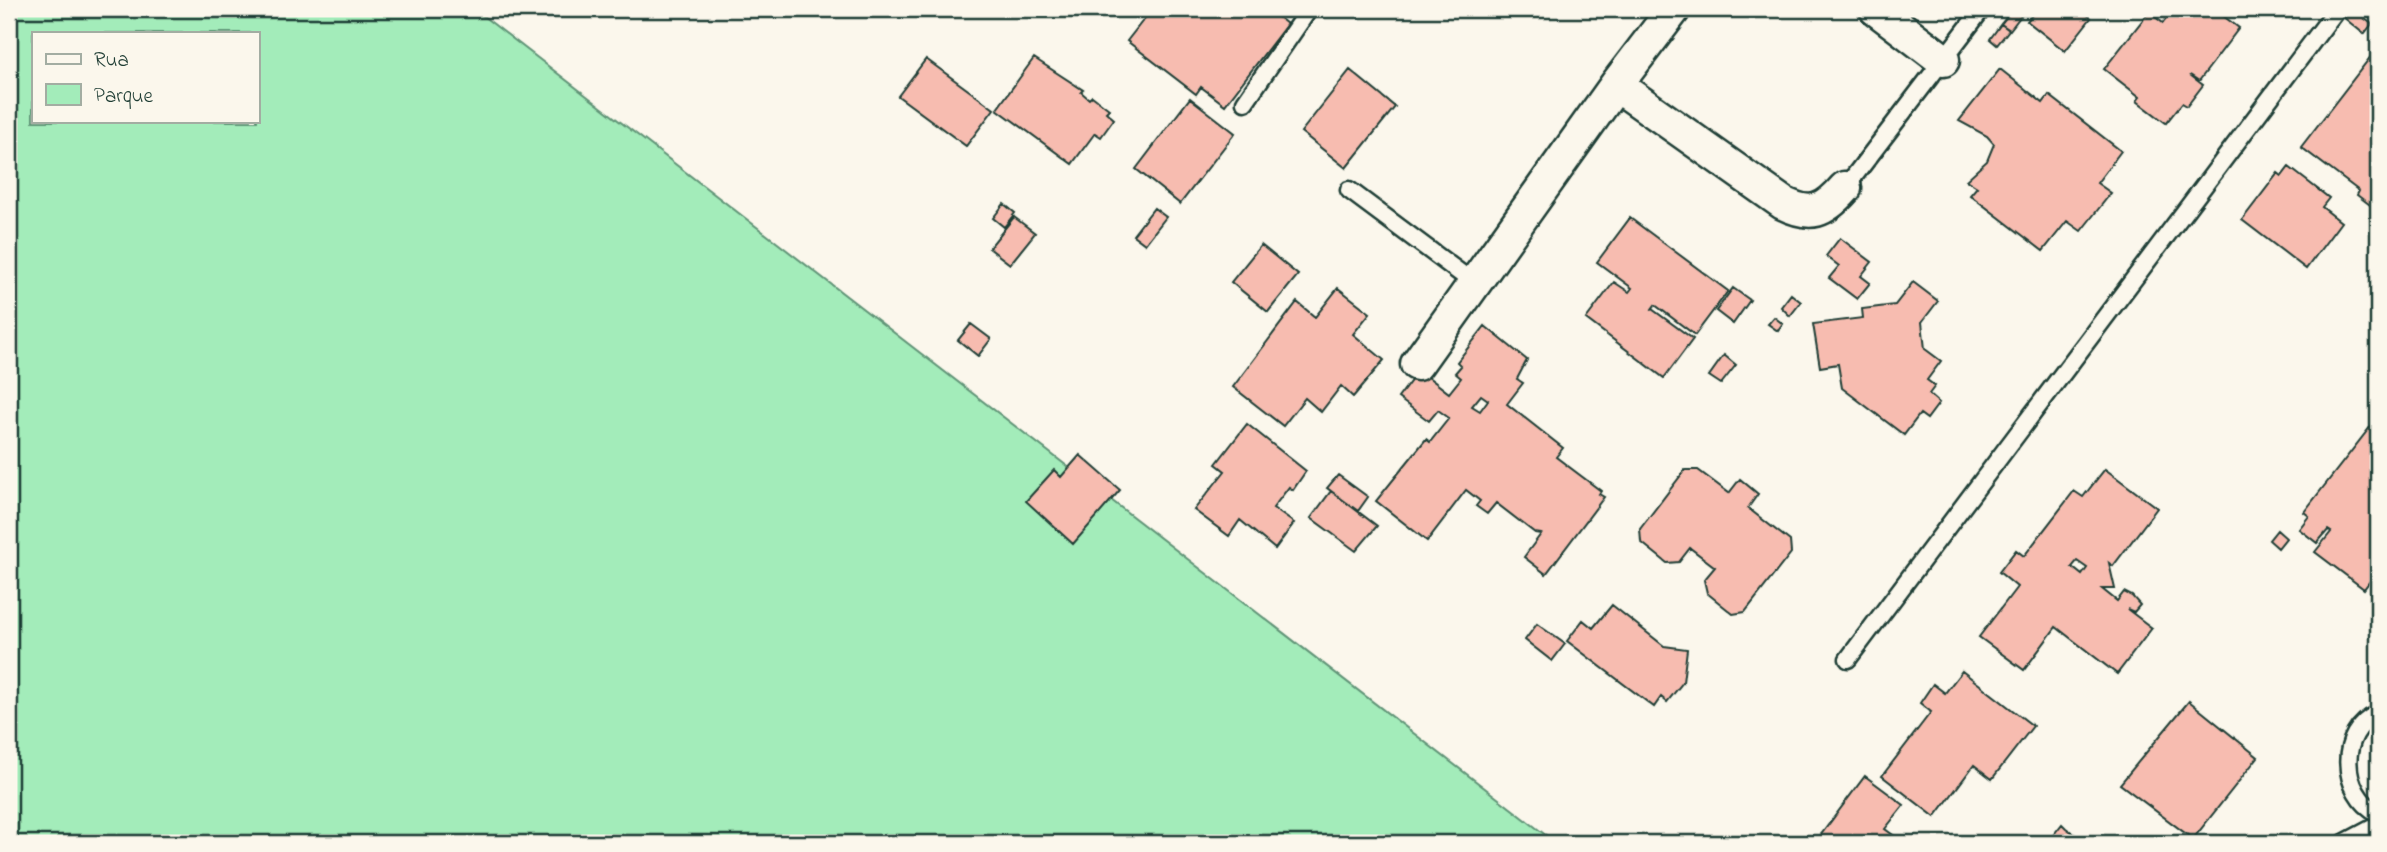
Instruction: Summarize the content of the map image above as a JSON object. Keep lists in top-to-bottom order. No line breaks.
{"legend":["Rua","Parque"]}
